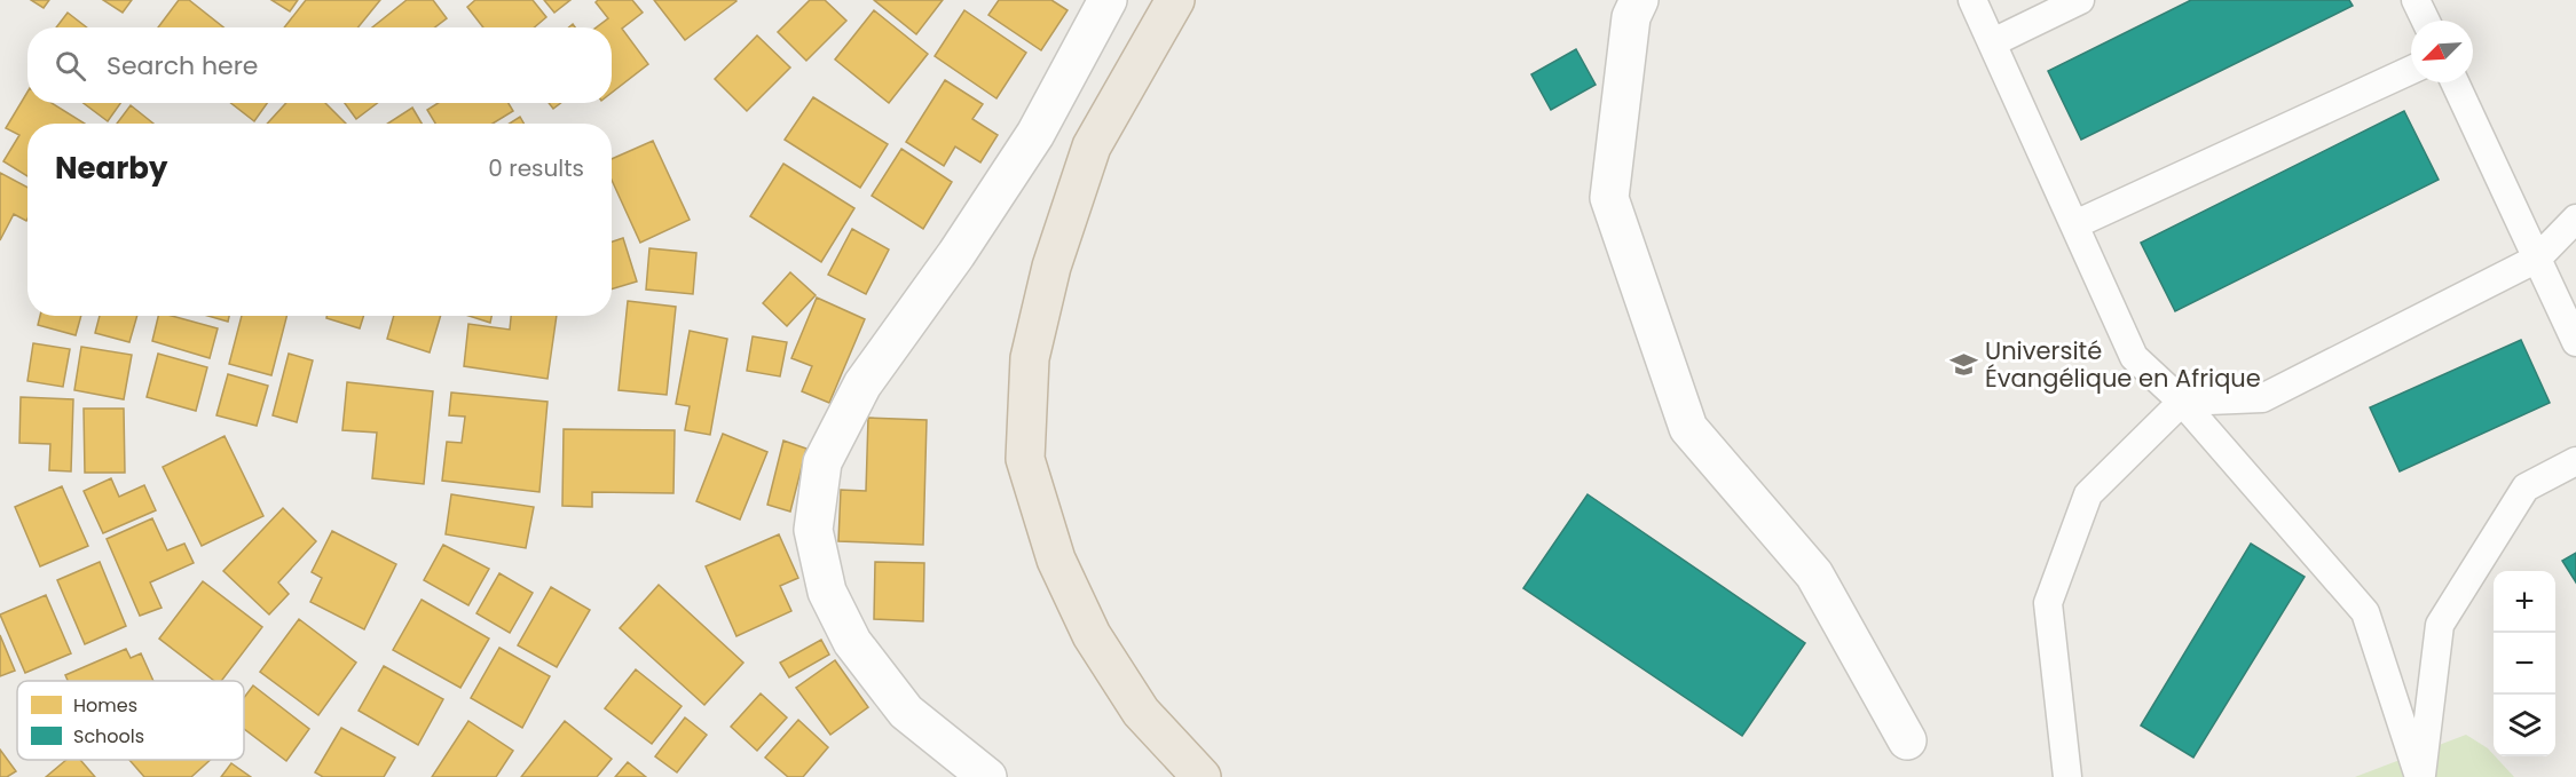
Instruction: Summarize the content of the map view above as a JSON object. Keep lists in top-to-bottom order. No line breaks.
{"places":{"school or university":["Université Évangélique en Afrique"]},"legend":["Homes","Schools"],"north":"bottom left","page":{"search":"Search here","heading":["Nearby","0 results"],"map_buttons":["+","−"]}}
